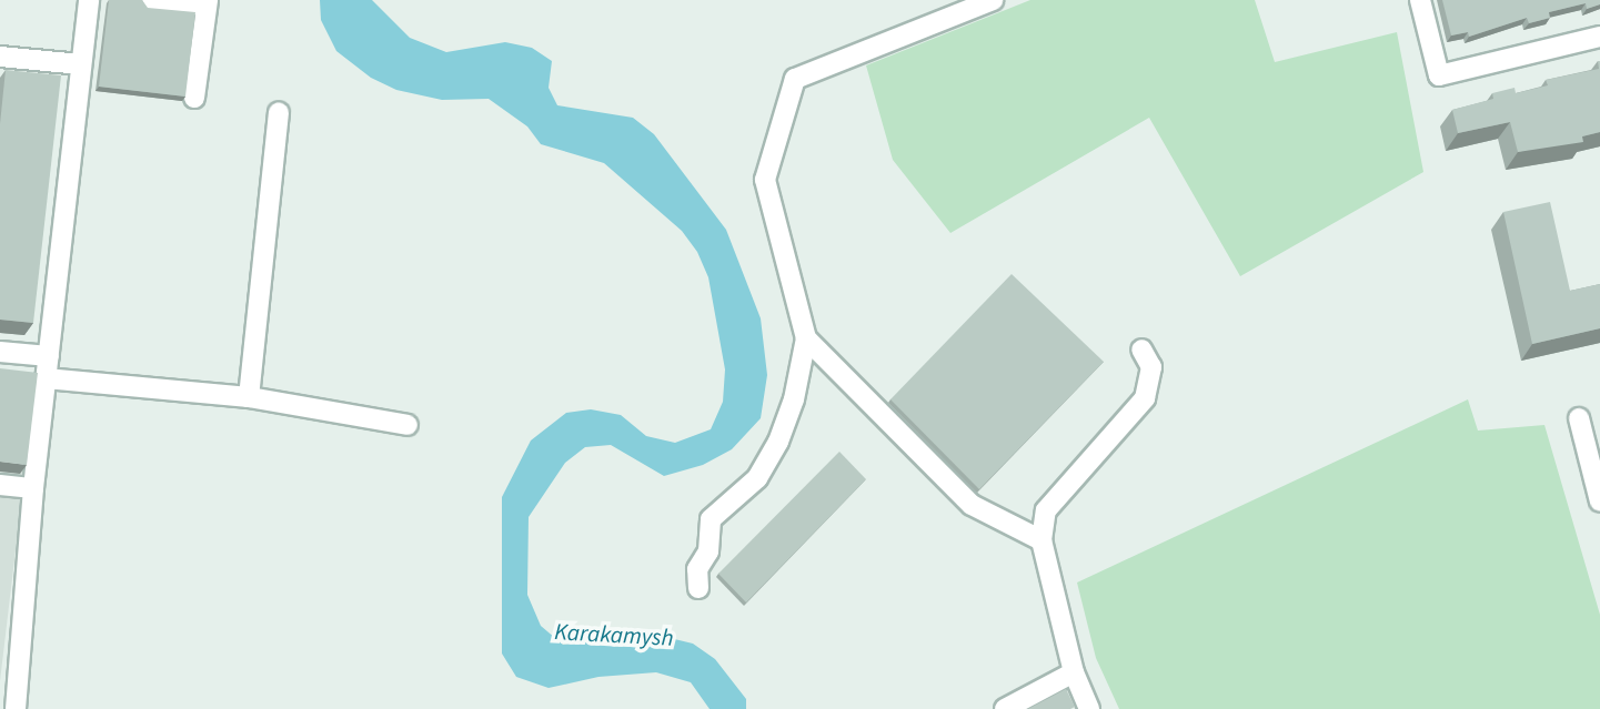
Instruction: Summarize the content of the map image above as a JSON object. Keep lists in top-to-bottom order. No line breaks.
{"water":["Karakamysh"]}
